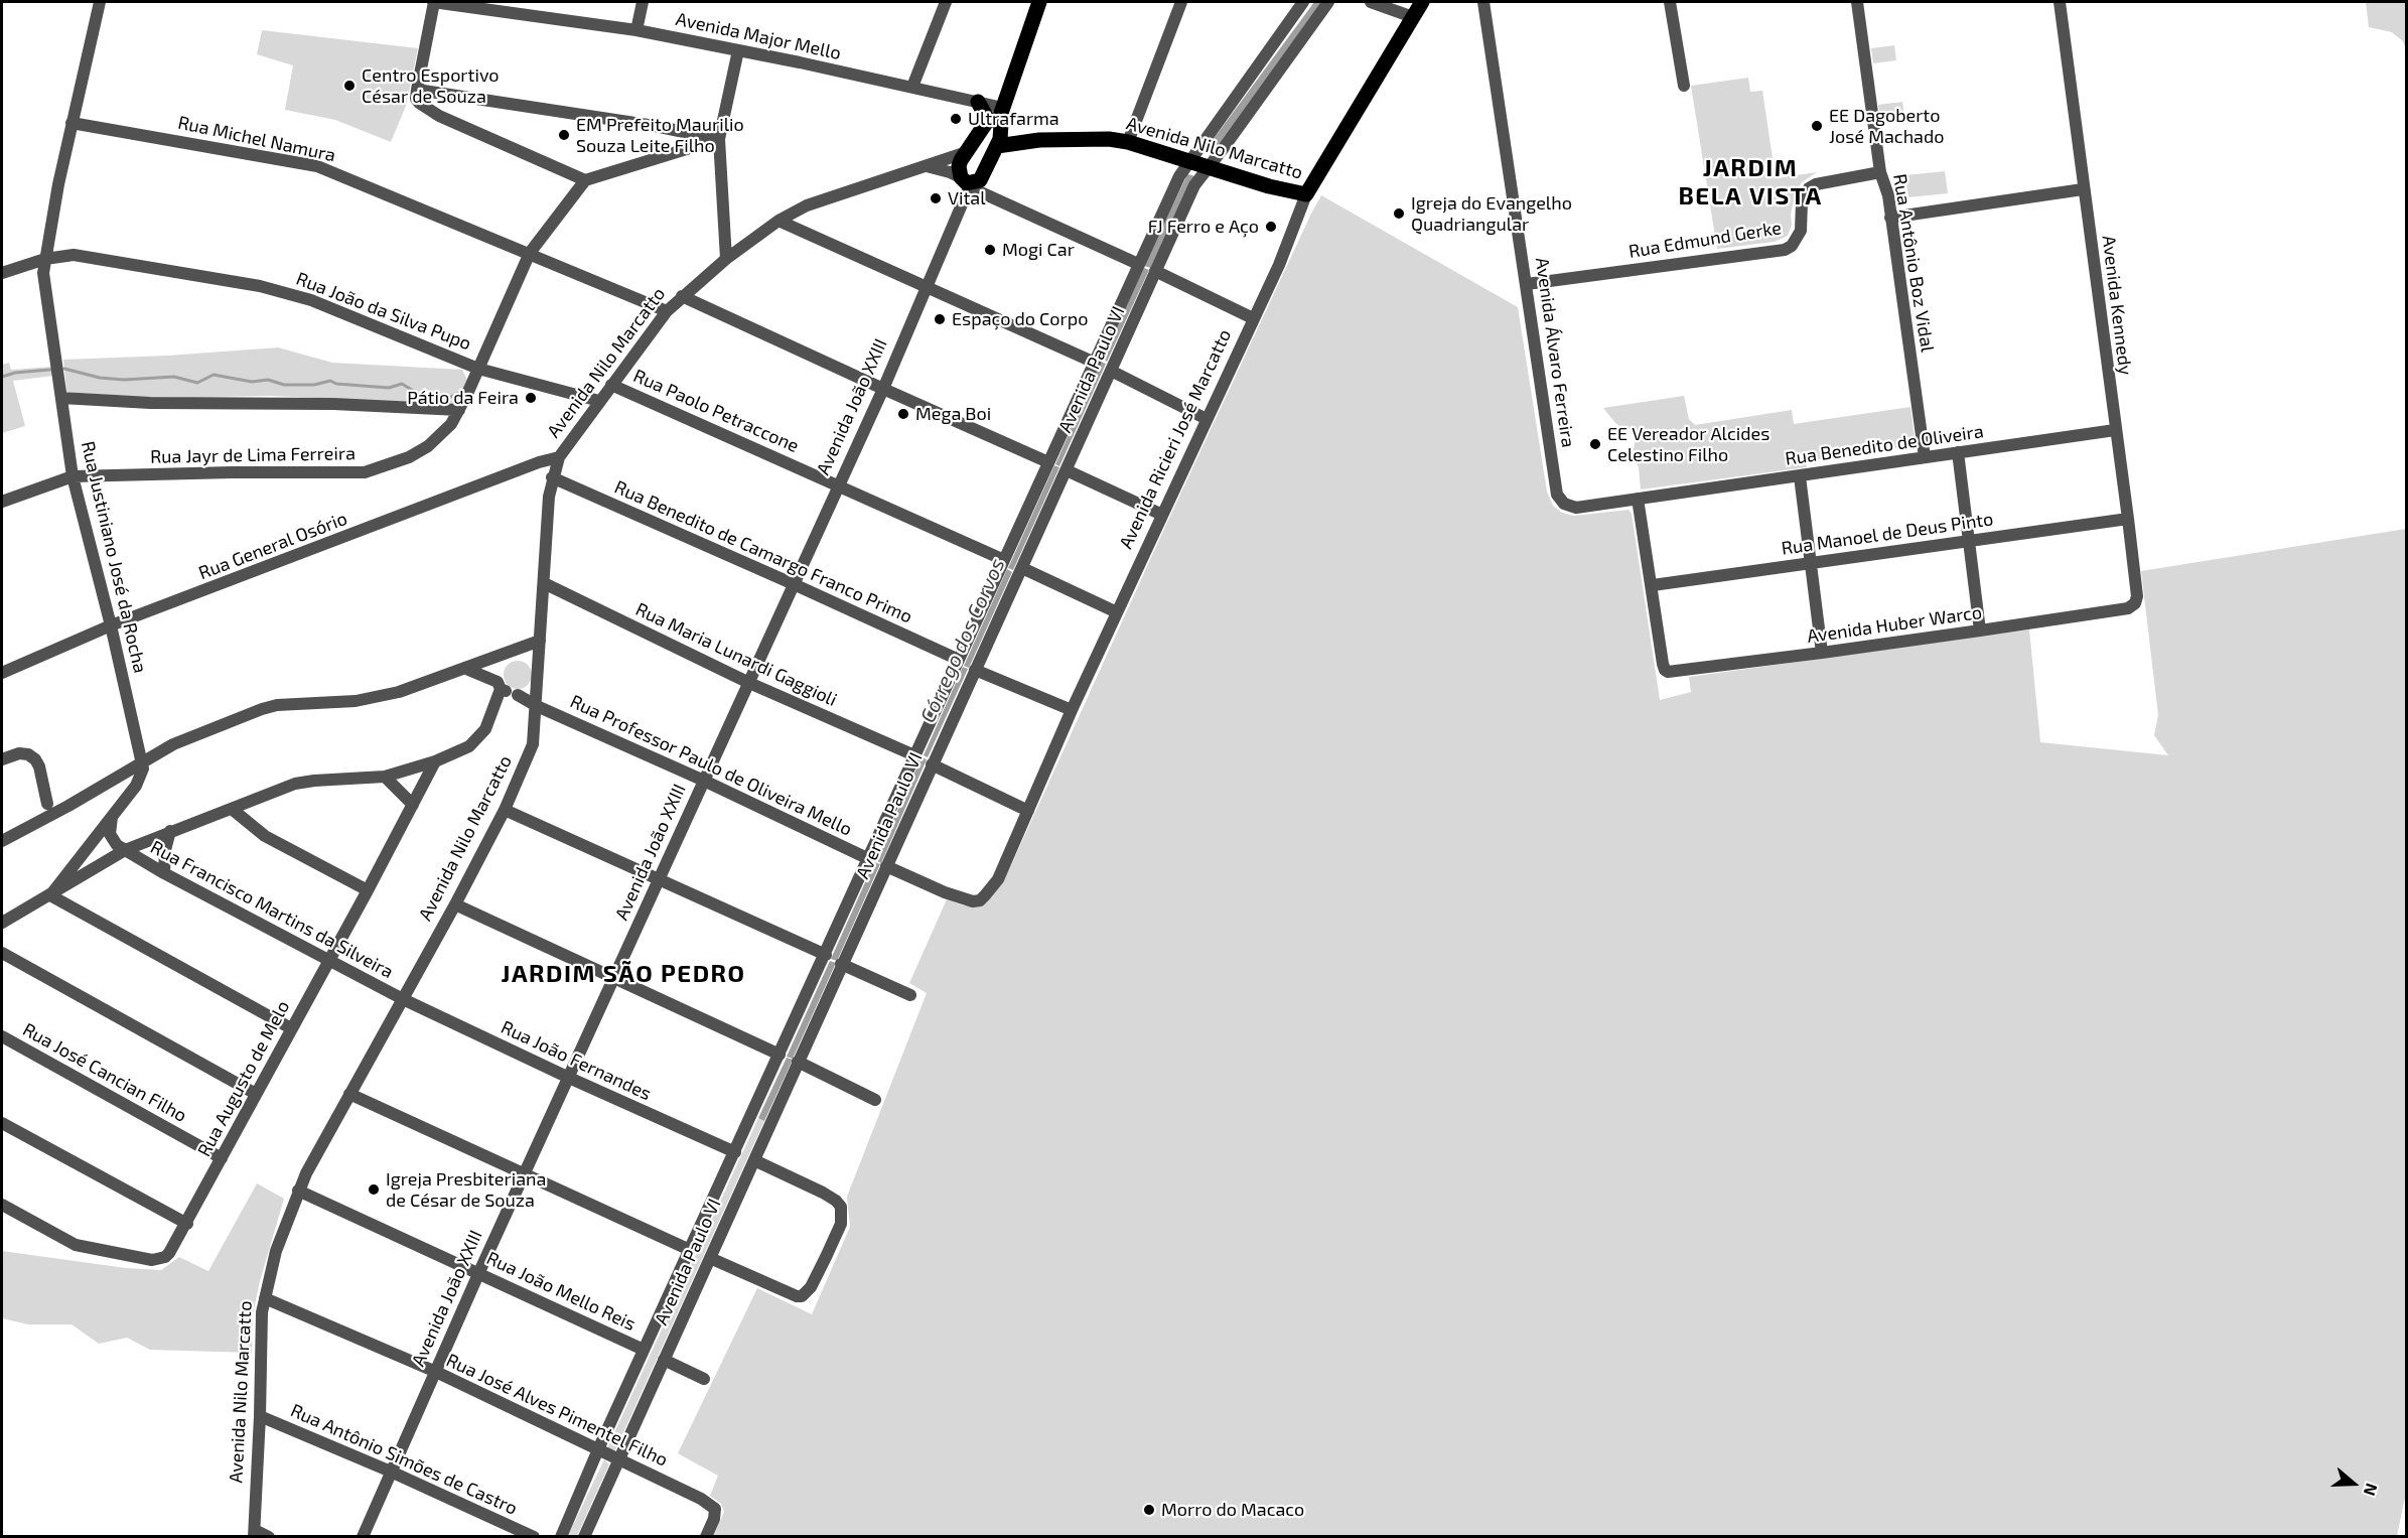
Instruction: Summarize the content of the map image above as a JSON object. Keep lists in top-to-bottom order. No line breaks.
{"streets":{"main road":["Avenida Nilo Marcatto","Avenida João XXIII","Avenida Ricieri José Marcatto"],"street":["Avenida Major Mello","Rua Michel Namura","Rua Edmund Gerke","Rua Antônio Boz Vidal","Avenida Kennedy","Rua João da Silva Pupo","Avenida Álvaro Ferreira","Avenida Paulo VI","Rua Paolo Petraccone","Rua Benedito de Oliveira","Rua Jayr de Lima Ferreira","Rua Manoel de Deus Pinto","Rua General Osório","Rua Benedito de Camargo Franco Primo","Rua Justiniano José da Rocha","Avenida Huber Warco","Rua Maria Lunardi Gaggioli","Rua Professor Paulo de Oliveira Mello","Rua Francisco Martins da Silveira","Rua João Fernandes","Rua José Cancian Filho","Rua Augusto de Melo","Rua João Mello Reis","Rua José Alves Pimentel Filho","Rua Antônio Simões de Castro"]},"crossings":[["Rua Michel Namura","Avenida Nilo Marcatto"],["Rua Michel Namura","Rua Jayr de Lima Ferreira"],["Rua Michel Namura","Rua Justiniano José da Rocha"],["Avenida Nilo Marcatto","Rua João da Silva Pupo"],["Avenida Nilo Marcatto","Avenida Paulo VI"],["Avenida Nilo Marcatto","Avenida João XXIII"],["Avenida Nilo Marcatto","Rua Paolo Petraccone"],["Avenida Nilo Marcatto","Avenida Ricieri José Marcatto"],["Avenida Nilo Marcatto","Rua General Osório"],["Avenida Nilo Marcatto","Rua Benedito de Camargo Franco Primo"],["Avenida Nilo Marcatto","Rua Maria Lunardi Gaggioli"],["Avenida Nilo Marcatto","Rua Professor Paulo de Oliveira Mello"],["Avenida Nilo Marcatto","Rua Francisco Martins da Silveira"],["Avenida Nilo Marcatto","Rua João Fernandes"],["Avenida Nilo Marcatto","Rua João Mello Reis"],["Avenida Nilo Marcatto","Rua José Alves Pimentel Filho"],["Avenida Nilo Marcatto","Rua Antônio Simões de Castro"],["Rua Edmund Gerke","Rua Antônio Boz Vidal"],["Rua Edmund Gerke","Avenida Álvaro Ferreira"],["Rua Antônio Boz Vidal","Rua Benedito de Oliveira"],["Avenida Kennedy","Rua Benedito de Oliveira"],["Avenida Kennedy","Rua Manoel de Deus Pinto"],["Avenida Kennedy","Avenida Huber Warco"],["Rua João da Silva Pupo","Rua Jayr de Lima Ferreira"],["Rua João da Silva Pupo","Rua Justiniano José da Rocha"],["Avenida Álvaro Ferreira","Rua Benedito de Oliveira"],["Avenida Paulo VI","Rua Paolo Petraccone"],["Avenida Paulo VI","Avenida Ricieri José Marcatto"],["Avenida Paulo VI","Rua Benedito de Camargo Franco Primo"],["Avenida Paulo VI","Rua Maria Lunardi Gaggioli"],["Avenida Paulo VI","Rua Professor Paulo de Oliveira Mello"],["Avenida Paulo VI","Rua João Fernandes"],["Avenida Paulo VI","Rua João Mello Reis"],["Avenida Paulo VI","Rua José Alves Pimentel Filho"],["Avenida João XXIII","Rua Paolo Petraccone"],["Avenida João XXIII","Rua Benedito de Camargo Franco Primo"],["Avenida João XXIII","Rua Maria Lunardi Gaggioli"],["Avenida João XXIII","Rua Professor Paulo de Oliveira Mello"],["Avenida João XXIII","Rua João Fernandes"],["Avenida João XXIII","Rua João Mello Reis"],["Avenida João XXIII","Rua José Alves Pimentel Filho"],["Avenida João XXIII","Rua Antônio Simões de Castro"],["Rua Jayr de Lima Ferreira","Rua Justiniano José da Rocha"],["Rua Manoel de Deus Pinto","Avenida Huber Warco"],["Rua General Osório","Rua Justiniano José da Rocha"],["Rua Francisco Martins da Silveira","Rua João Fernandes"],["Rua Francisco Martins da Silveira","Rua Augusto de Melo"],["Rua José Cancian Filho","Rua Augusto de Melo"]],"districts":["JARDIM BELA VISTA","JARDIM SÃO PEDRO"],"water":["Córrego dos Corvos"],"places":["Centro Esportivo César de Souza","Ultrafarma","EE Dagoberto José Machado","EM Prefeito Maurilio Souza Leite Filho","Vital","Igreja do Evangelho Quadriangular","FJ Ferro e Aço","Mogi Car","Espaço do Corpo","Pátio da Feira","Mega Boi","EE Vereador Alcides Celestino Filho","Igreja Presbiteriana de César de Souza","Morro do Macaco"],"north":"right"}
